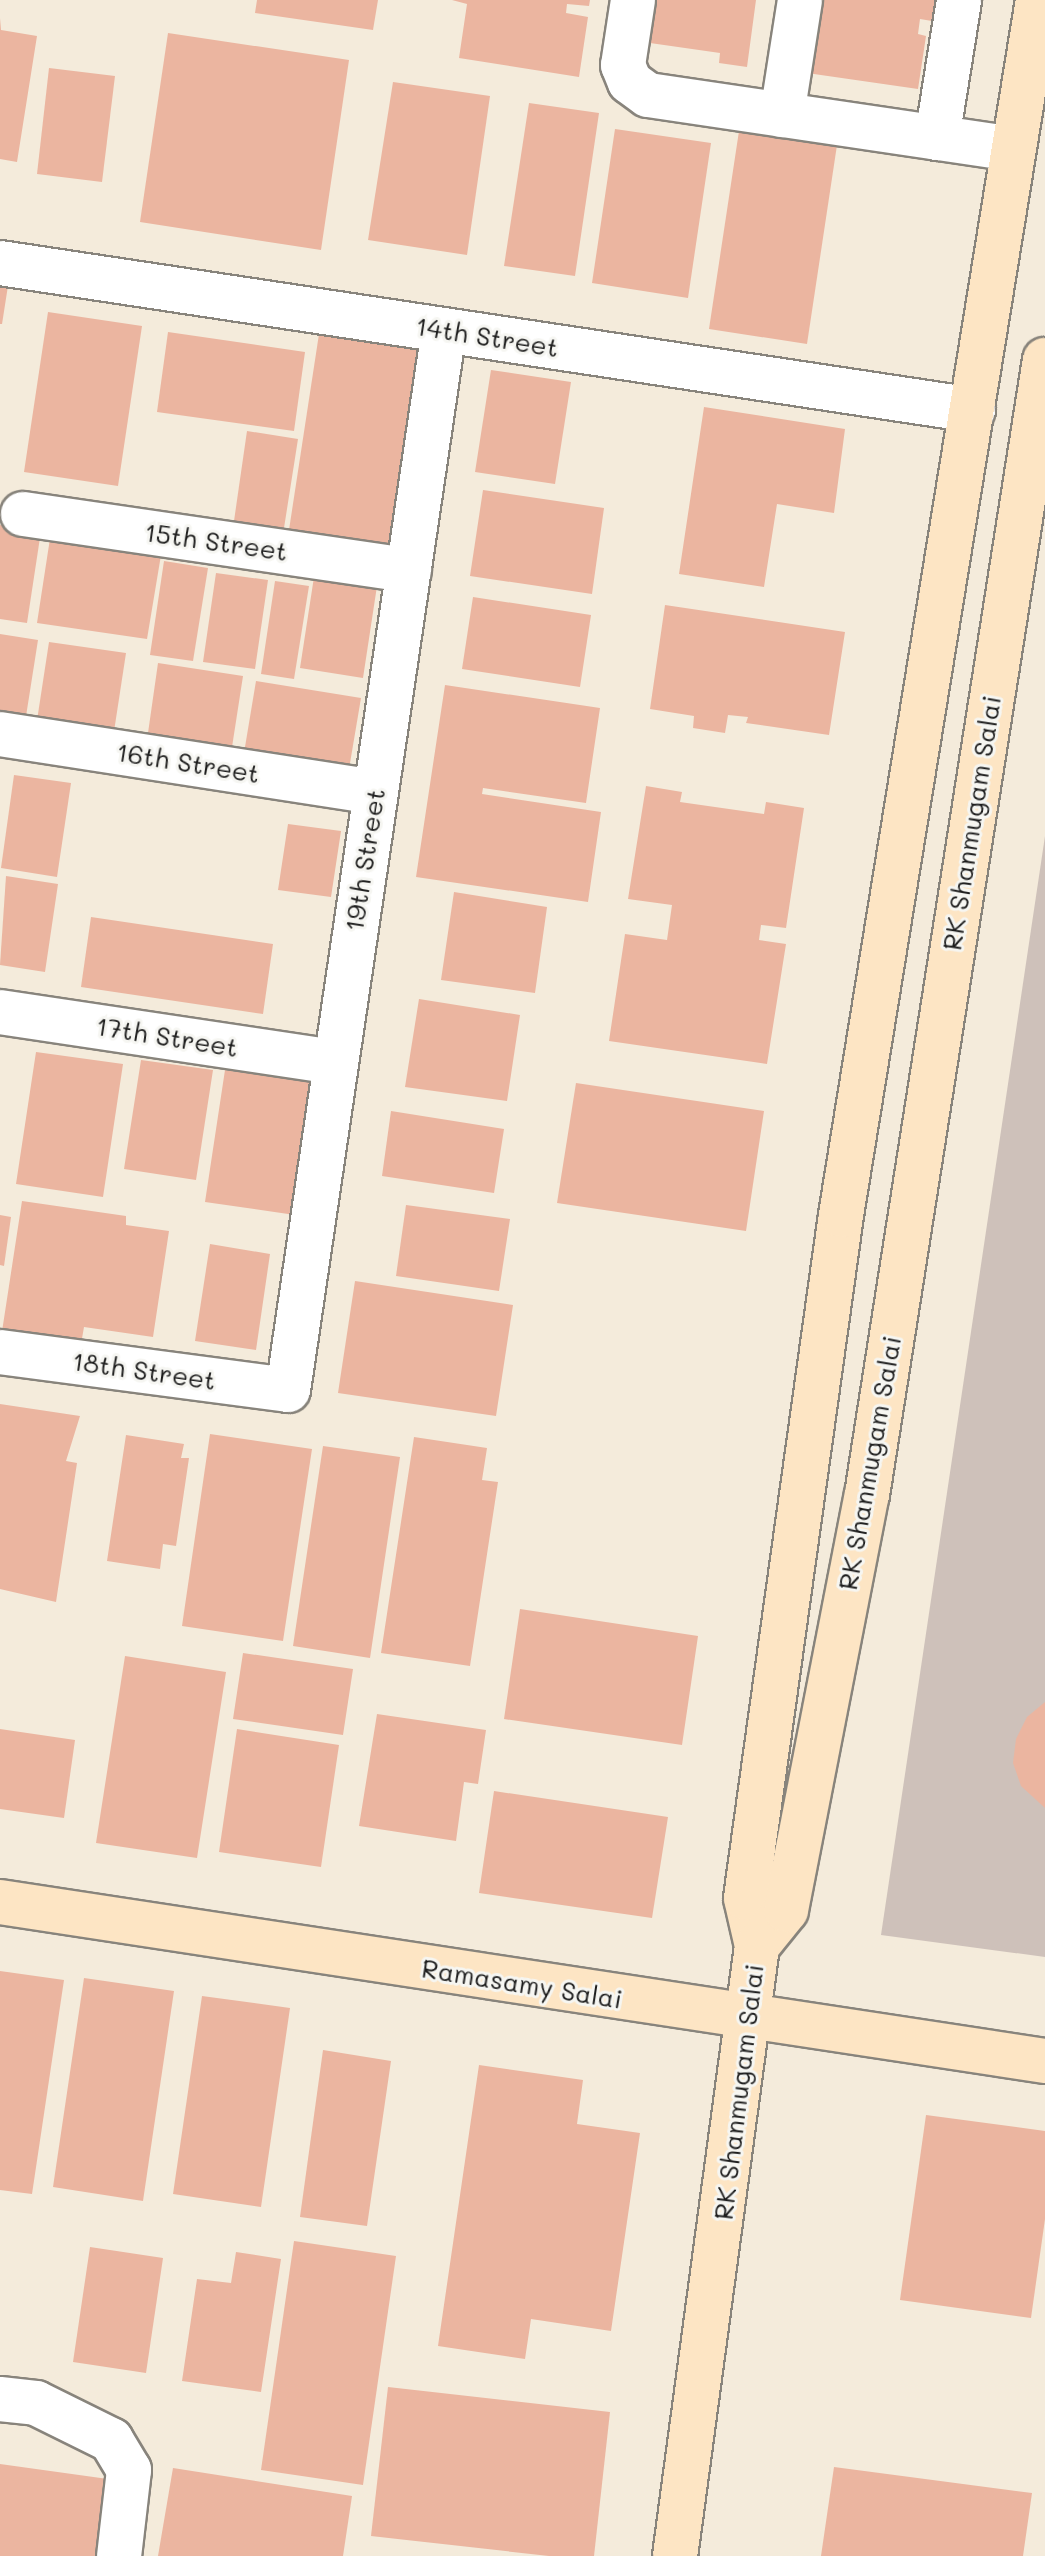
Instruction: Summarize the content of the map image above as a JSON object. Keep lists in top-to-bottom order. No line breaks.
{"streets":{"street":["14th Street","15th Street","16th Street","RK Shanmugam Salai","19th Street","17th Street","18th Street","Ramasamy Salai"]},"crossings":[["14th Street","19th Street"],["15th Street","19th Street"],["16th Street","19th Street"],["RK Shanmugam Salai","Ramasamy Salai"],["19th Street","17th Street"],["19th Street","18th Street"]]}
